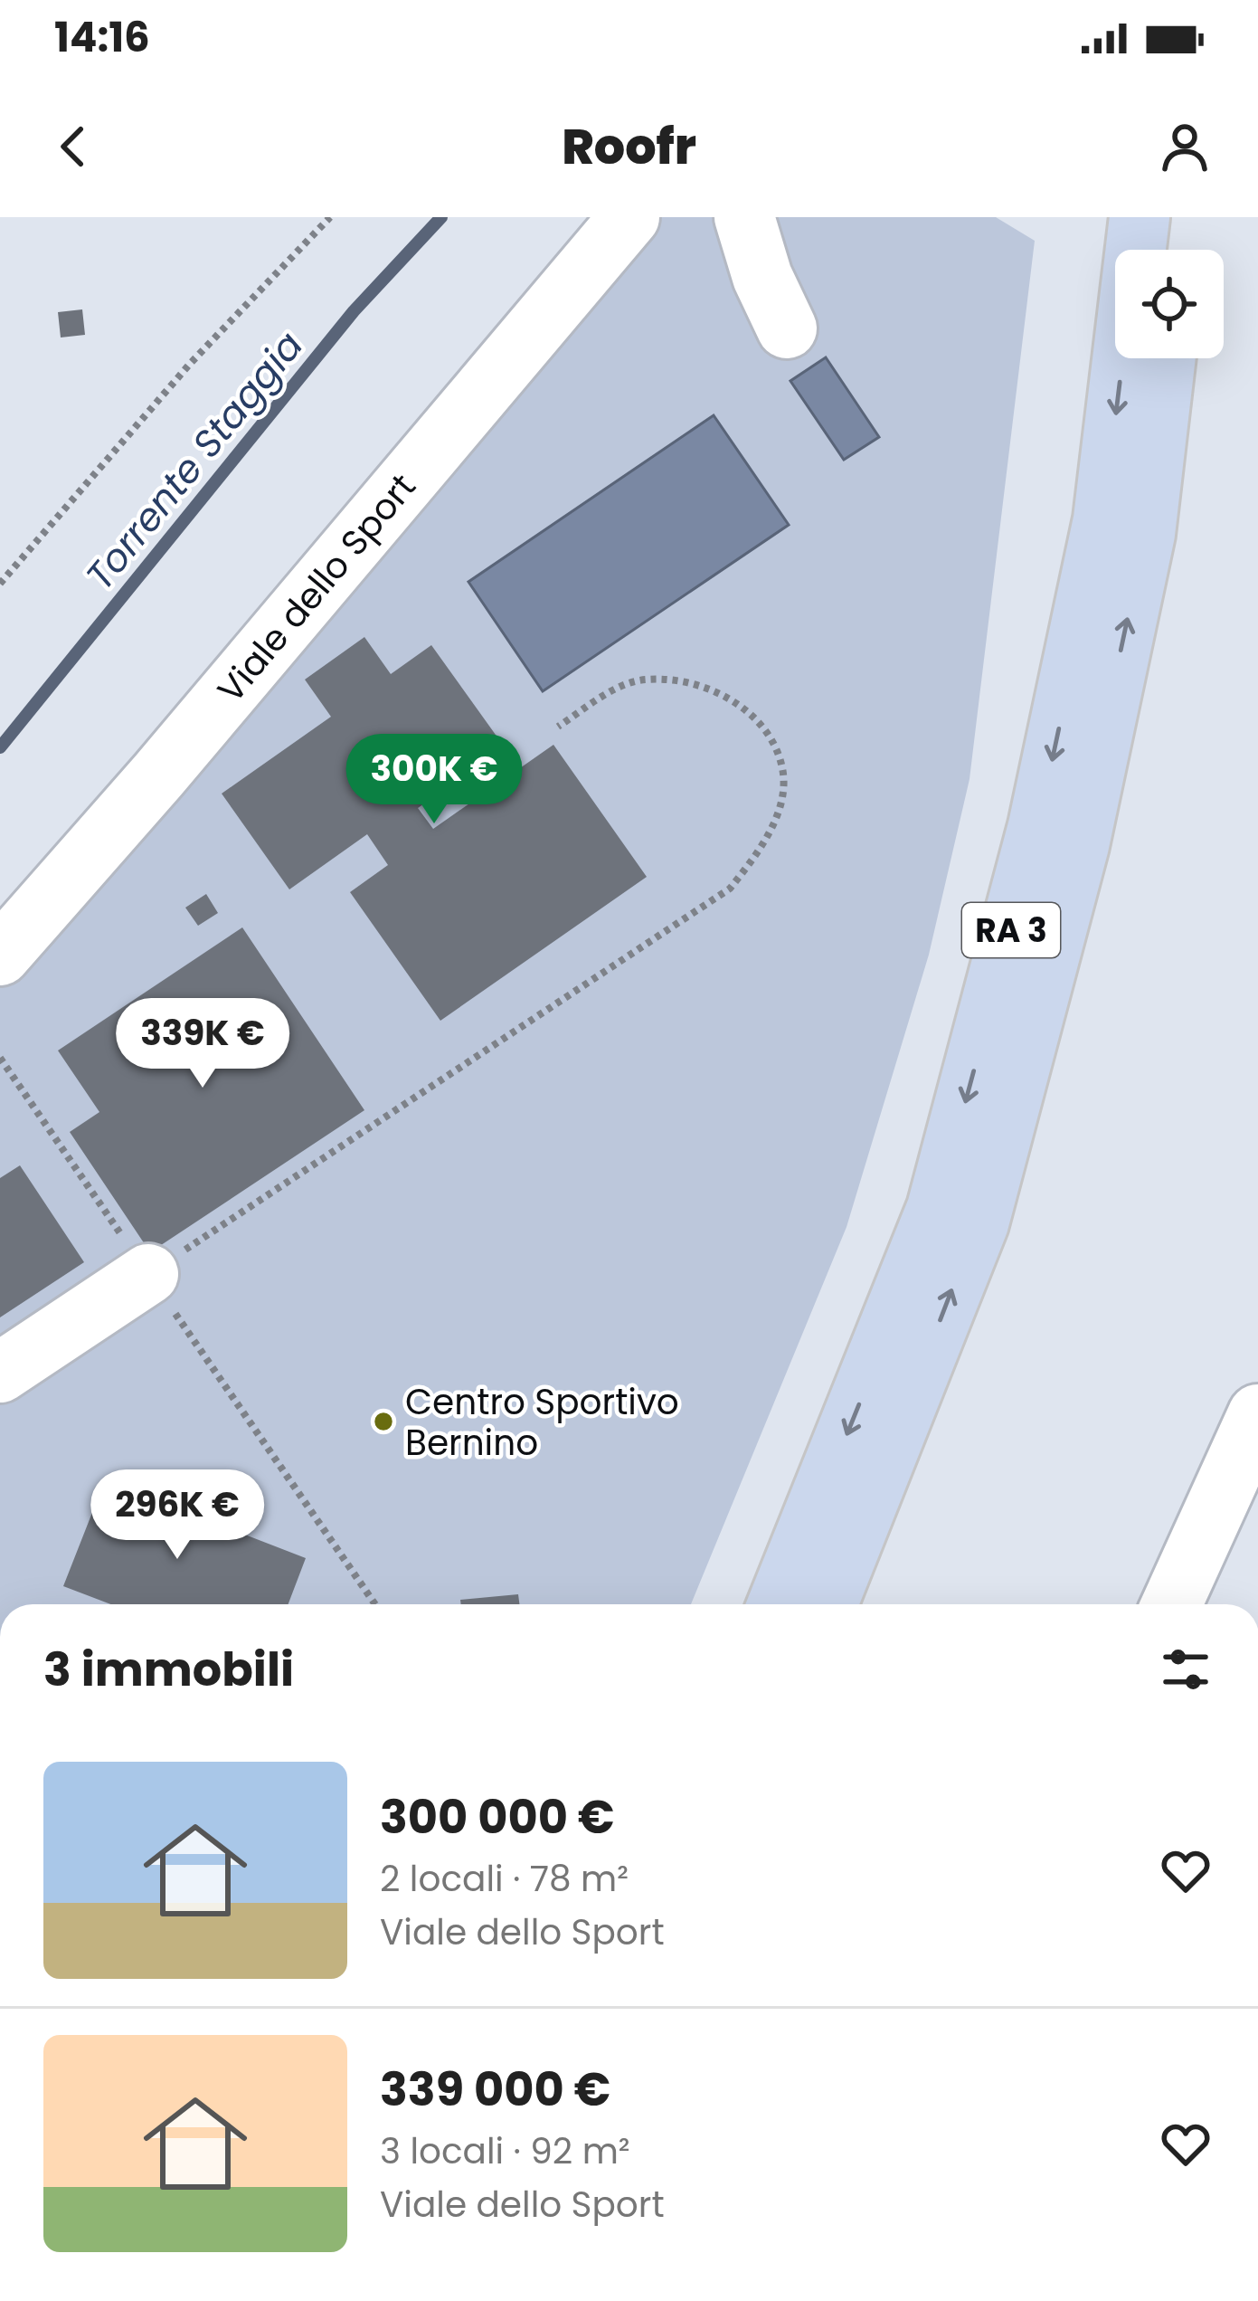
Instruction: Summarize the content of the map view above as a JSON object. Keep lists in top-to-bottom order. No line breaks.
{"streets":{"highway":["RA 3"],"street":["Viale dello Sport"]},"water":["Torrente Staggia"],"places":["Centro Sportivo Bernino"],"page":{"status":"14:16","header":"Roofr","price":["300K €","339K €","296K €"],"heading":"3 immobili","list":[{"name":"300 000 €","note":"2 locali · 78 m² · Viale dello Sport"},{"name":"339 000 €","note":"3 locali · 92 m² · Viale dello Sport"}]}}
